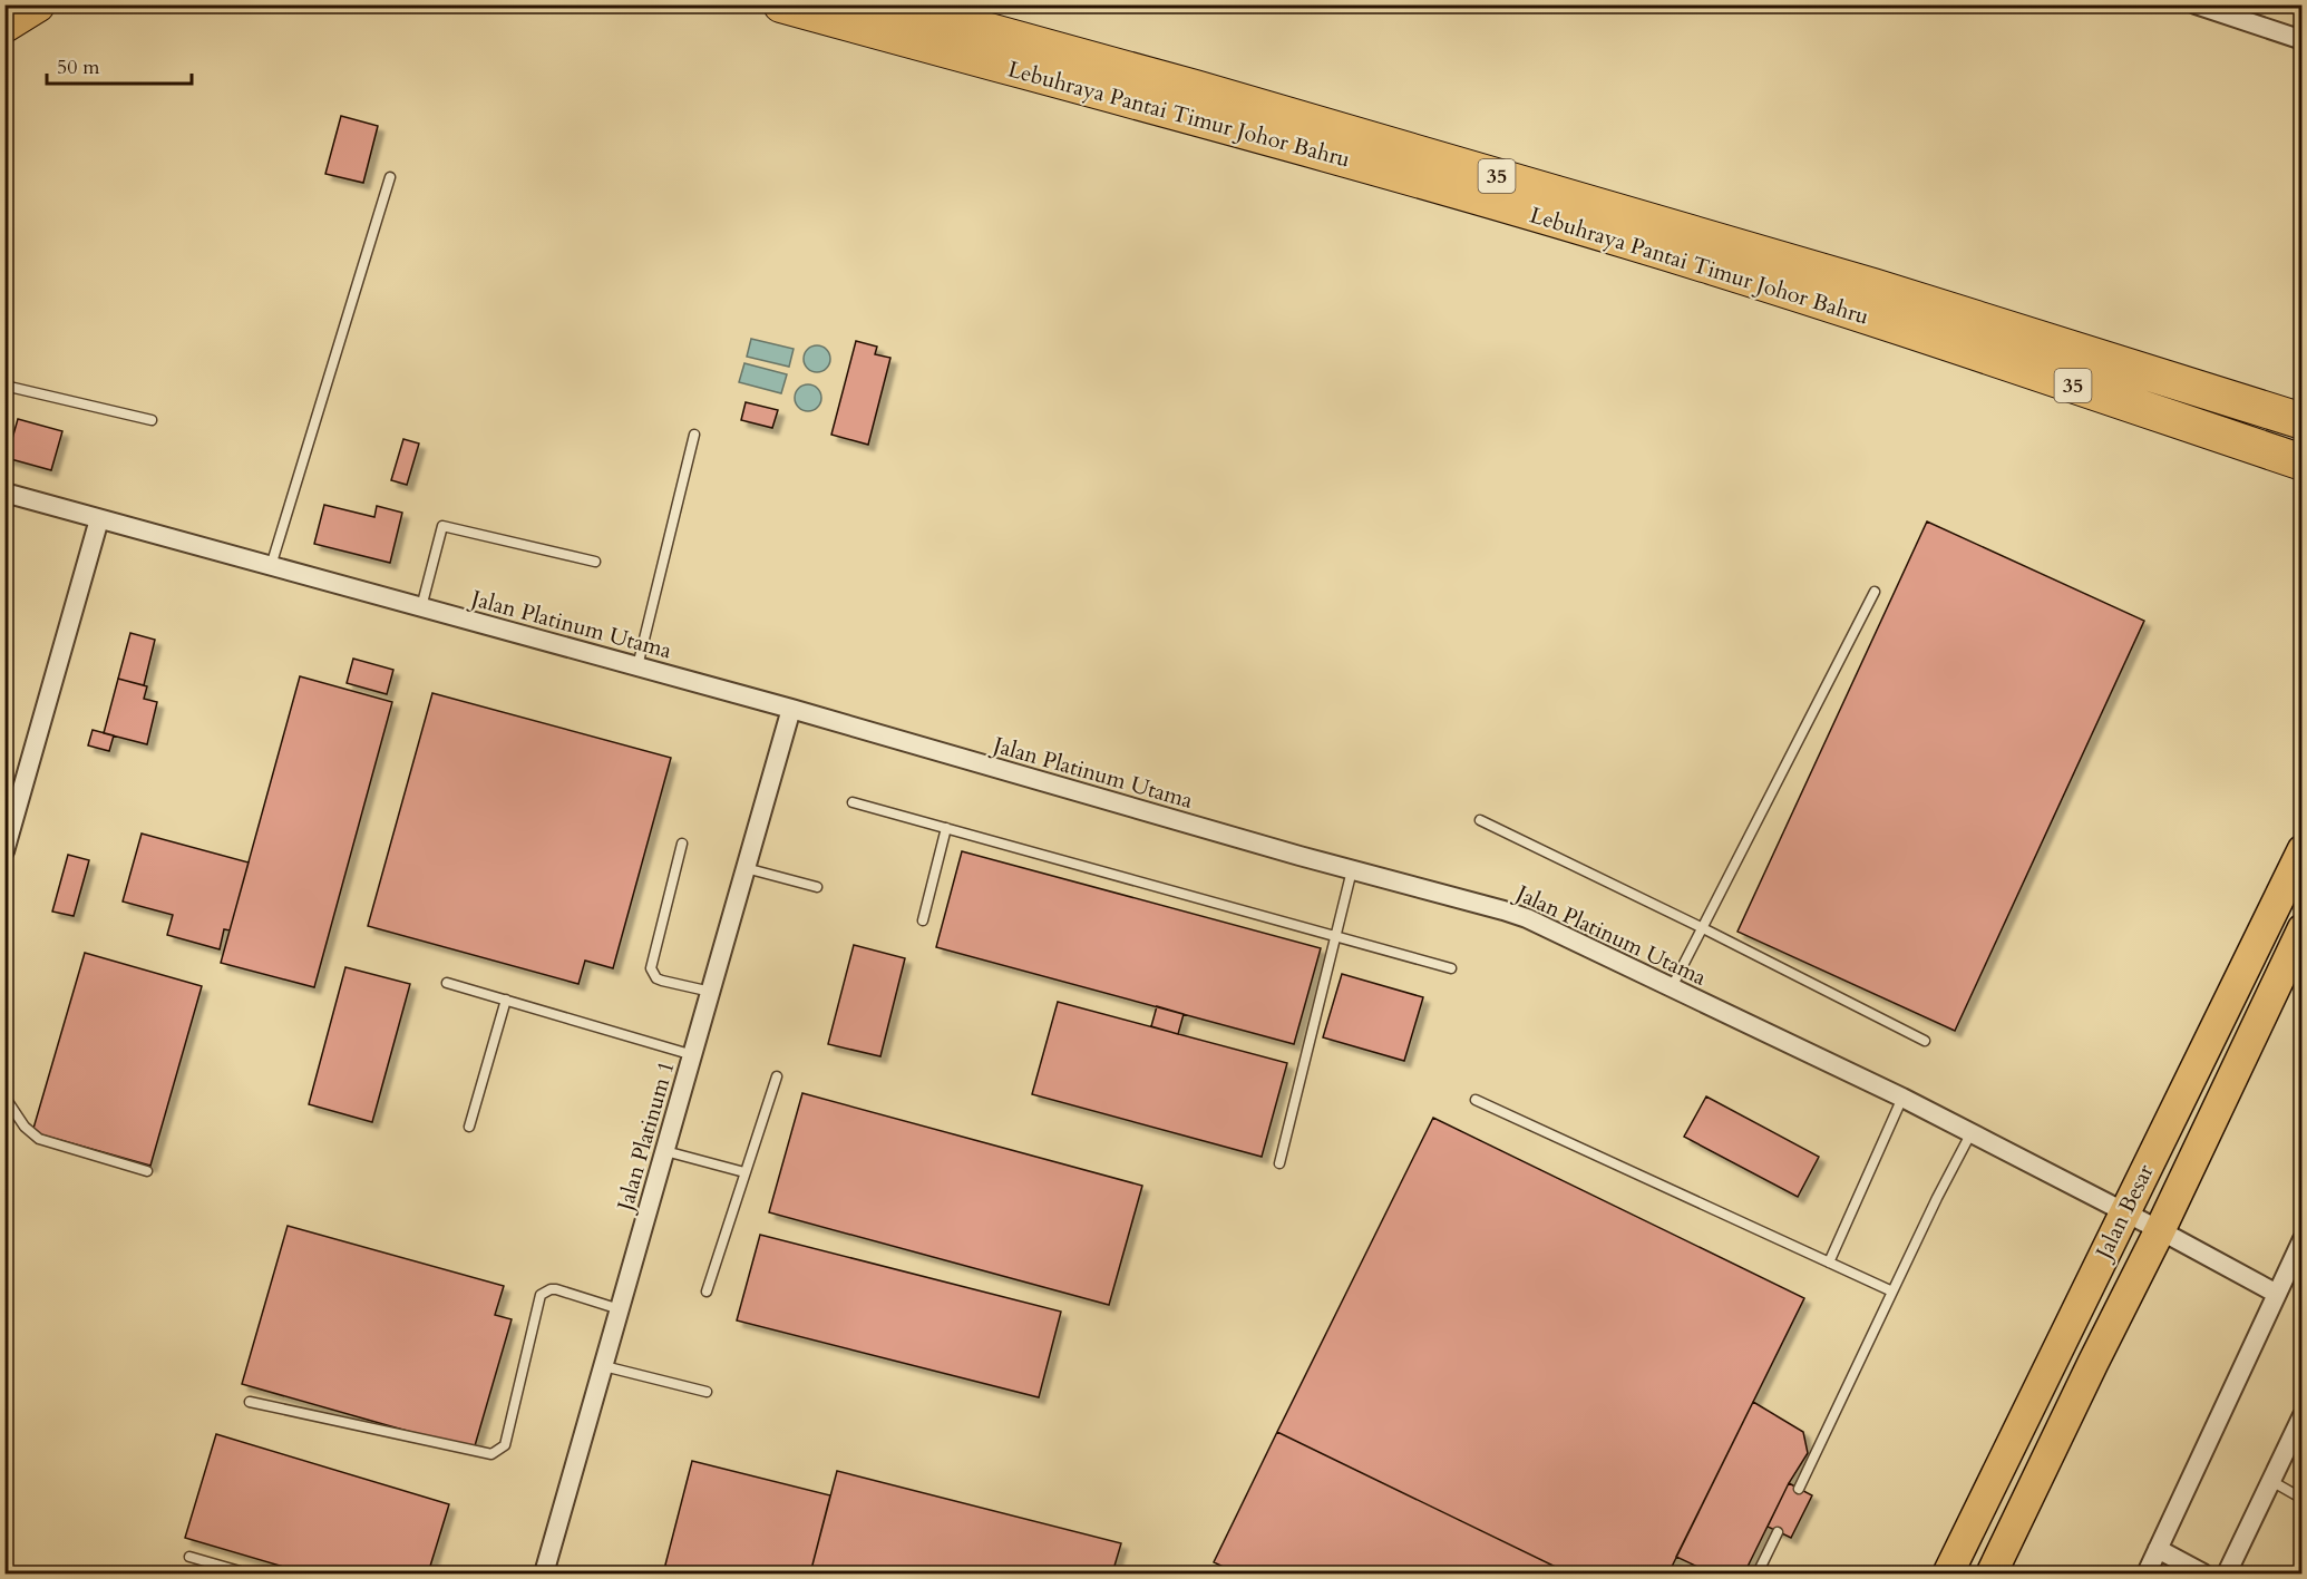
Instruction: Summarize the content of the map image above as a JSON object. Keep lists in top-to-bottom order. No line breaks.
{"streets":{"highway":["Lebuhraya Pantai Timur Johor Bahru","35"],"main road":["Jalan Besar"],"street":["Jalan Platinum Utama","Jalan Platinum 1"]},"crossings":[["Jalan Platinum Utama","Jalan Platinum 1"],["Jalan Platinum Utama","Jalan Besar"]],"scale_bar":"50 m"}
